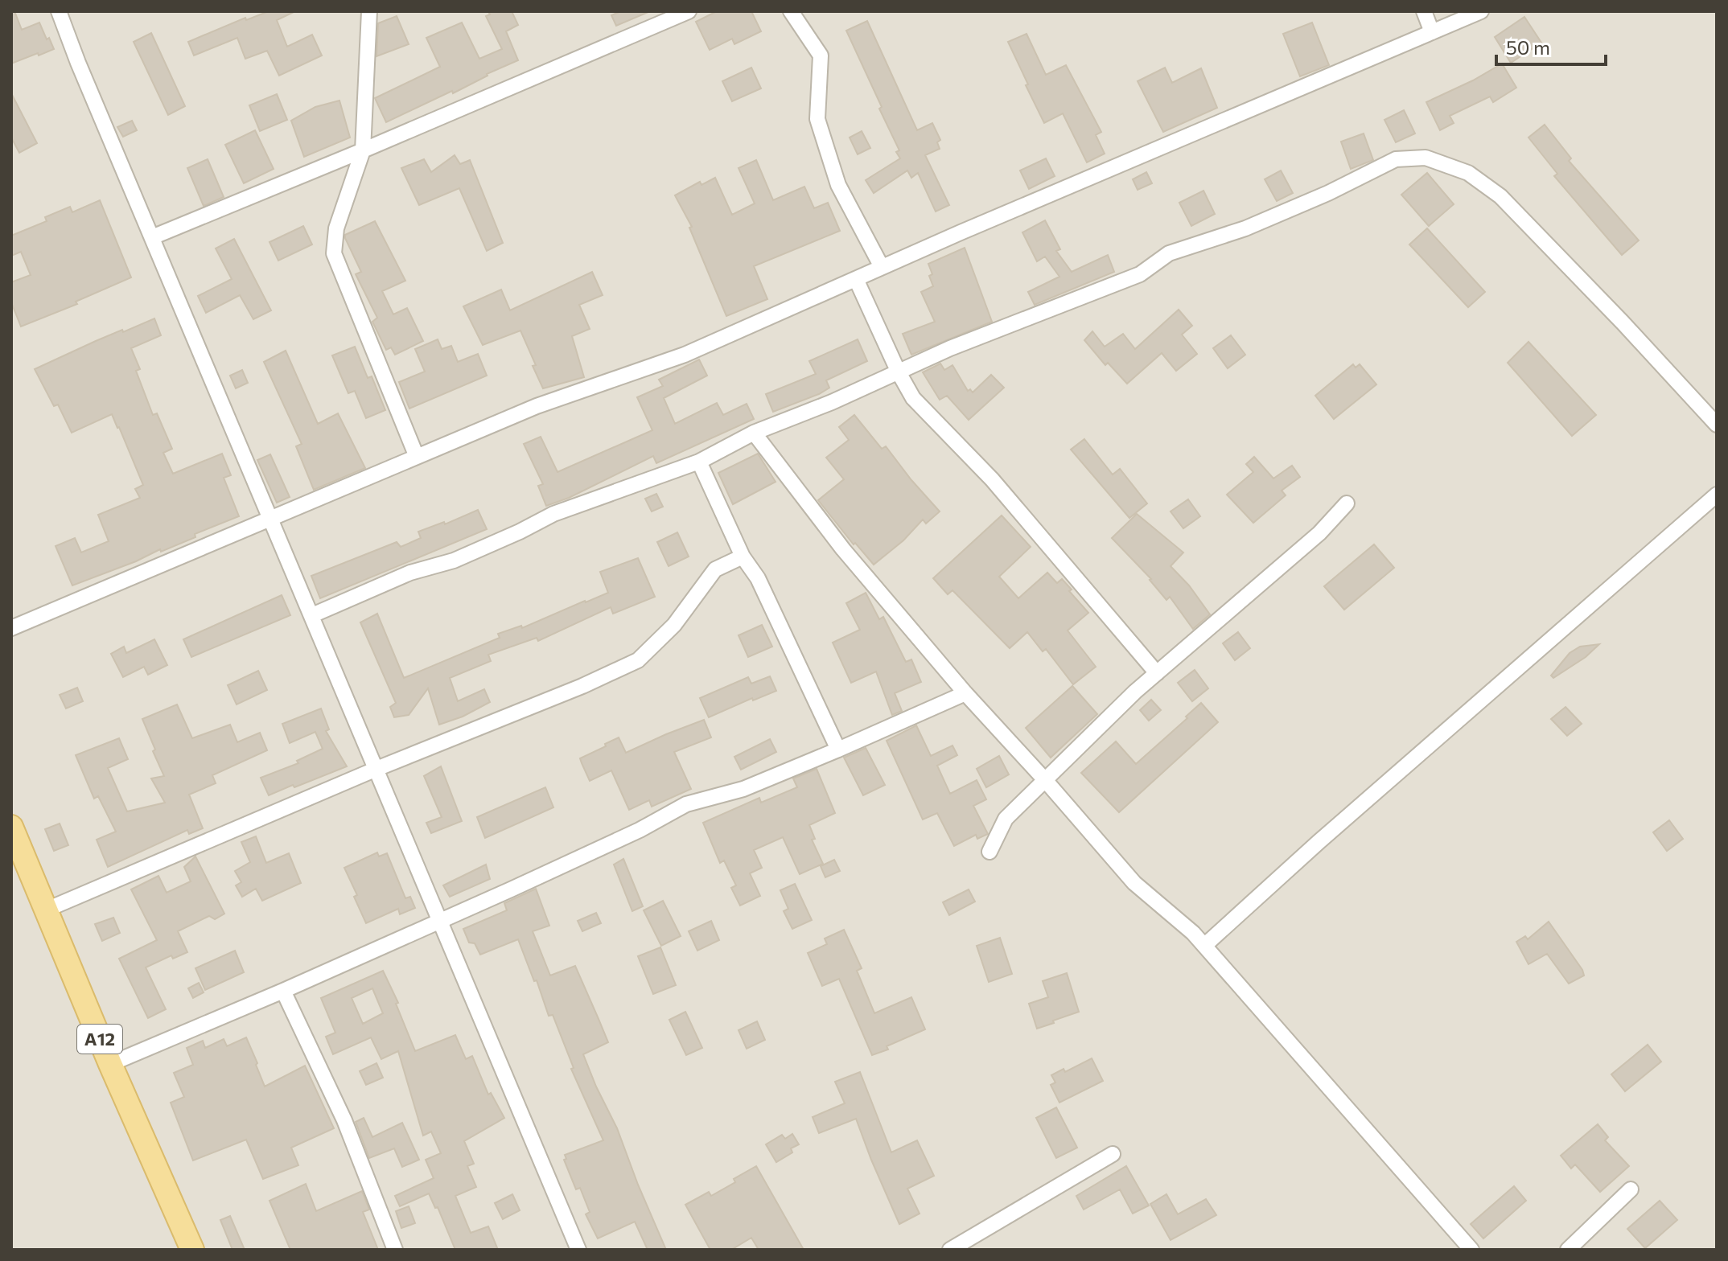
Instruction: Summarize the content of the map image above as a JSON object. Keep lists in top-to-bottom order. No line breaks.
{"streets":{"main road":["A12"]},"scale_bar":"50 m"}
